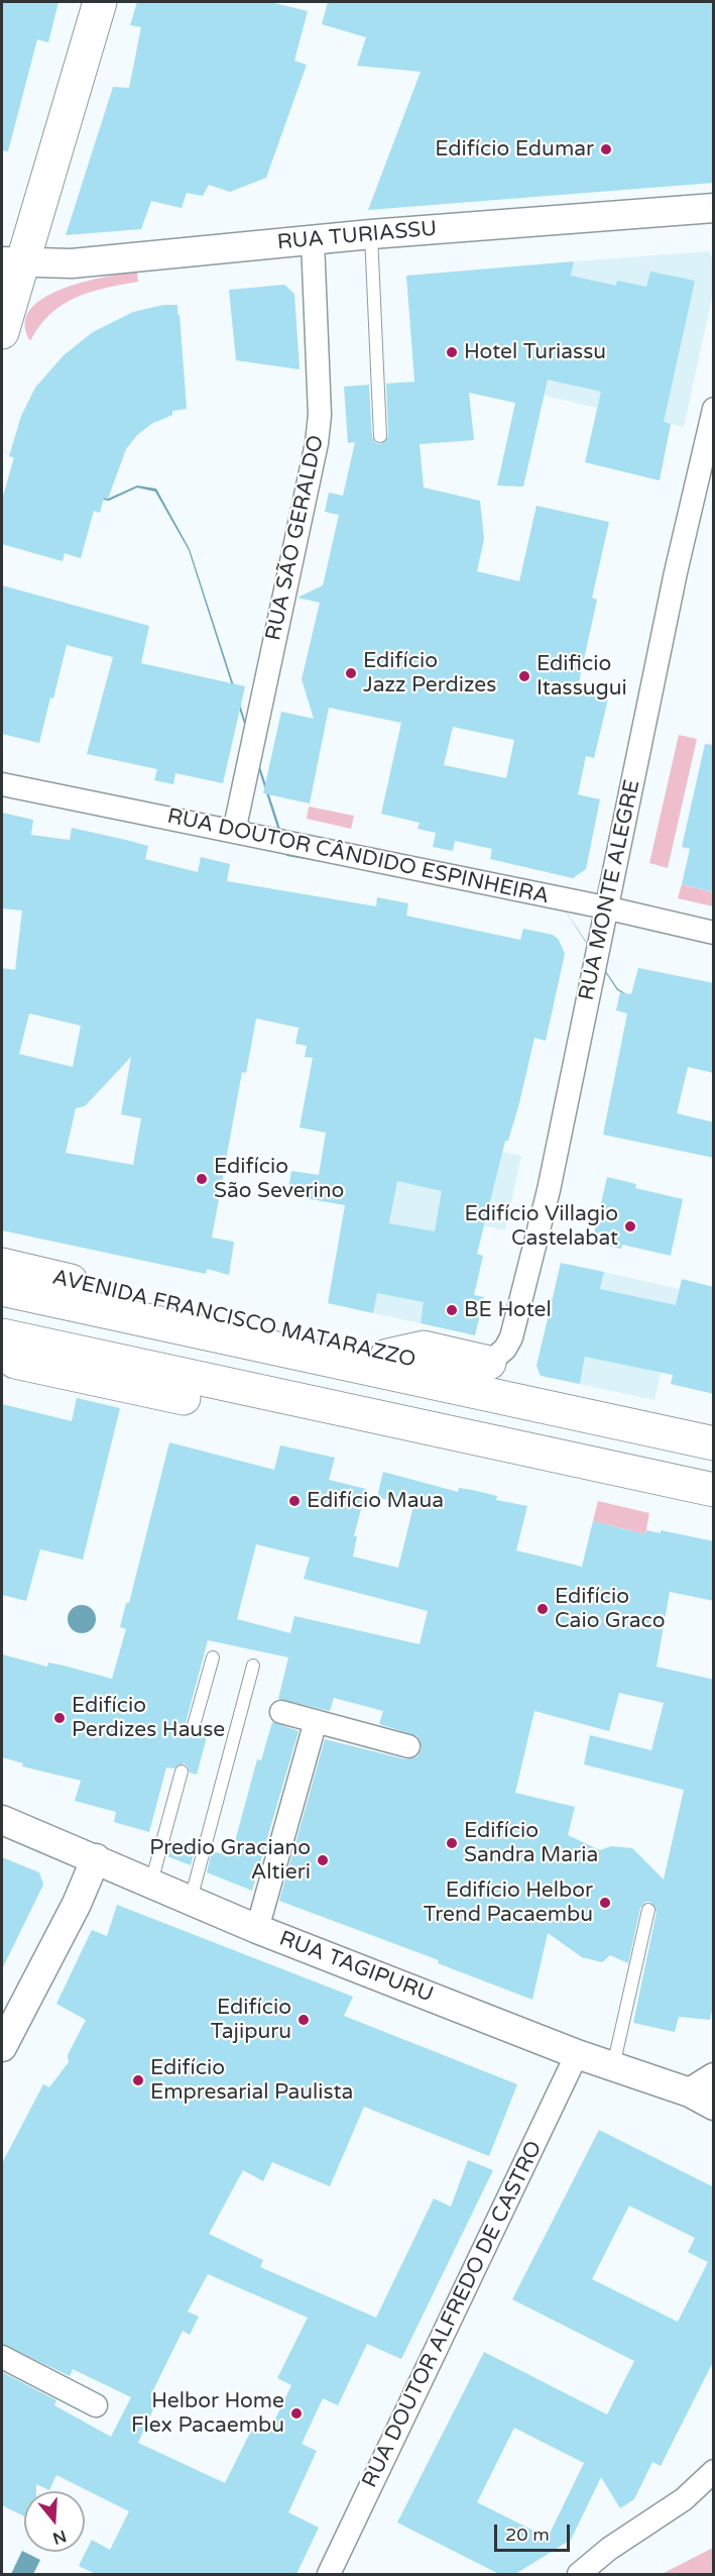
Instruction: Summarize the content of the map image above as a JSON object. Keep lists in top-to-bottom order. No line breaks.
{"streets":{"main road":["AVENIDA FRANCISCO MATARAZZO"],"street":["RUA TURIASSU","RUA SÃO GERALDO","RUA DOUTOR CÂNDIDO ESPINHEIRA","RUA MONTE ALEGRE","RUA TAGIPURU","RUA DOUTOR ALFREDO DE CASTRO"]},"crossings":[["RUA TURIASSU","RUA SÃO GERALDO"],["RUA SÃO GERALDO","RUA DOUTOR CÂNDIDO ESPINHEIRA"],["RUA DOUTOR CÂNDIDO ESPINHEIRA","RUA MONTE ALEGRE"],["RUA TAGIPURU","RUA DOUTOR ALFREDO DE CASTRO"]],"places":["Edifício Edumar","Hotel Turiassu","Edifício Jazz Perdizes","Edificio Itassugui","Edifício São Severino","Edifício Villagio Castelabat","BE Hotel","Edifício Maua","Edifício Caio Graco","Edifício Perdizes Hause","Edifício Sandra Maria","Predio Graciano Altieri","Edifício Helbor Trend Pacaembu","Edifício Tajipuru","Edifício Empresarial Paulista","Helbor Home Flex Pacaembu"],"scale_bar":"20 m","north":"bottom"}
